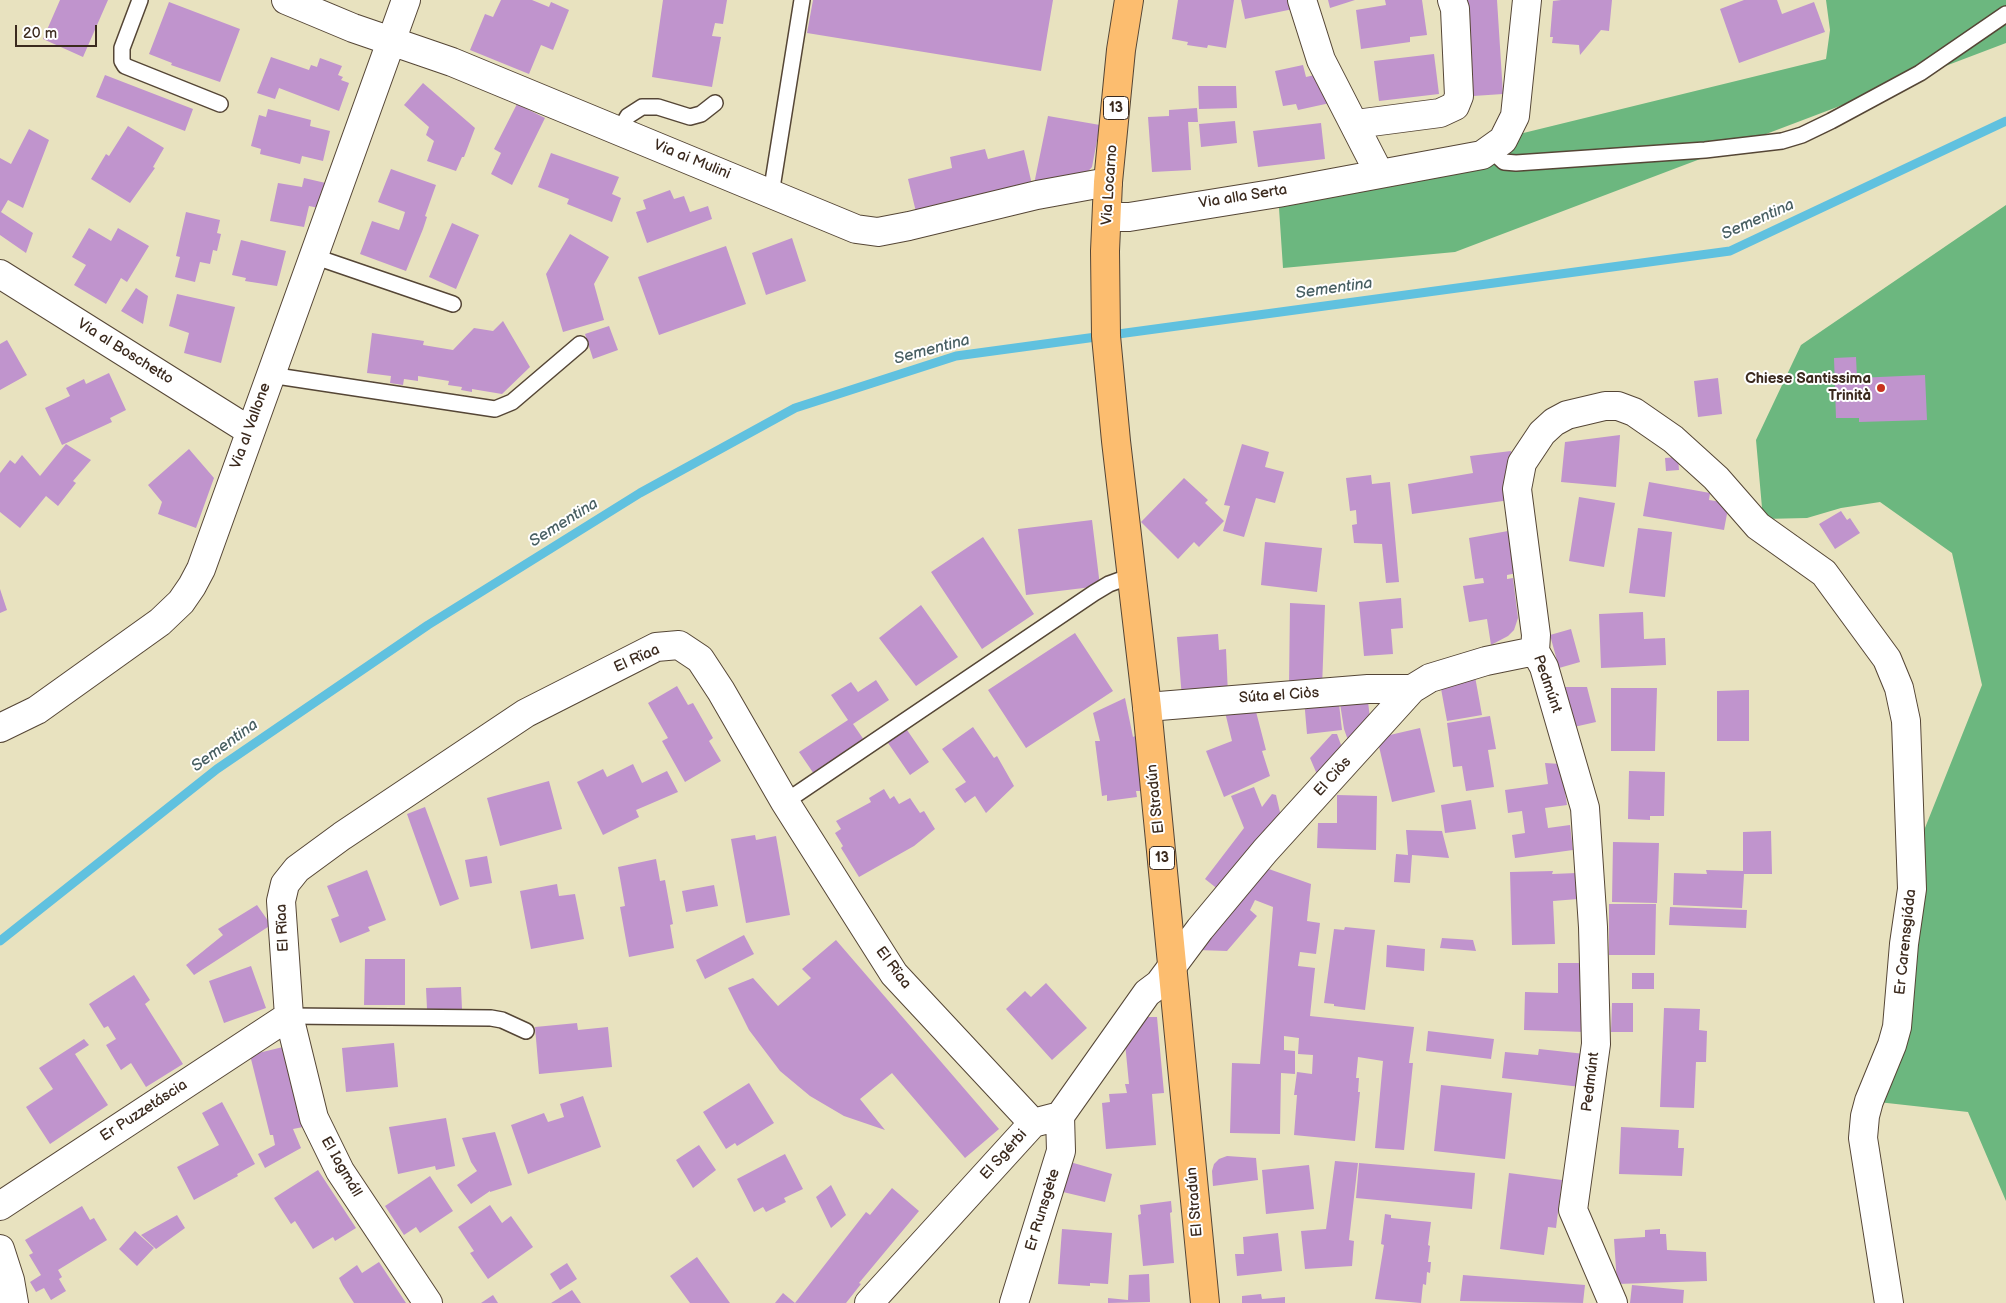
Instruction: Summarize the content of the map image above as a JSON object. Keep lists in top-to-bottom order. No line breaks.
{"streets":{"main road":["13","Via Locarno","El Stradún"],"street":["Via ai Mulini","Via alla Serta","Via al Boschetto","Via al Vallone","El Rïaa","Pedmúnt","Súta el Ciòs","El Ciòs","Er Carensgiáda","Er Puzzetáscia","El Sgérbi","El Iagmáll","Er Runsgète"]},"crossings":[["Via ai Mulini","Via Locarno"],["Via ai Mulini","Via al Vallone"],["Via Locarno","Via alla Serta"],["Via Locarno","El Stradún"],["Via al Boschetto","Via al Vallone"],["El Rïaa","Er Puzzetáscia"],["El Rïaa","El Sgérbi"],["El Rïaa","El Iagmáll"],["Pedmúnt","El Ciòs"],["Pedmúnt","Er Carensgiáda"],["Súta el Ciòs","El Ciòs"],["Súta el Ciòs","El Stradún"],["El Ciòs","El Stradún"],["Er Puzzetáscia","El Iagmáll"],["El Sgérbi","Er Runsgète"]],"water":["Sementina"],"places":["Chiese Santissima Trinità"],"scale_bar":"20 m"}
